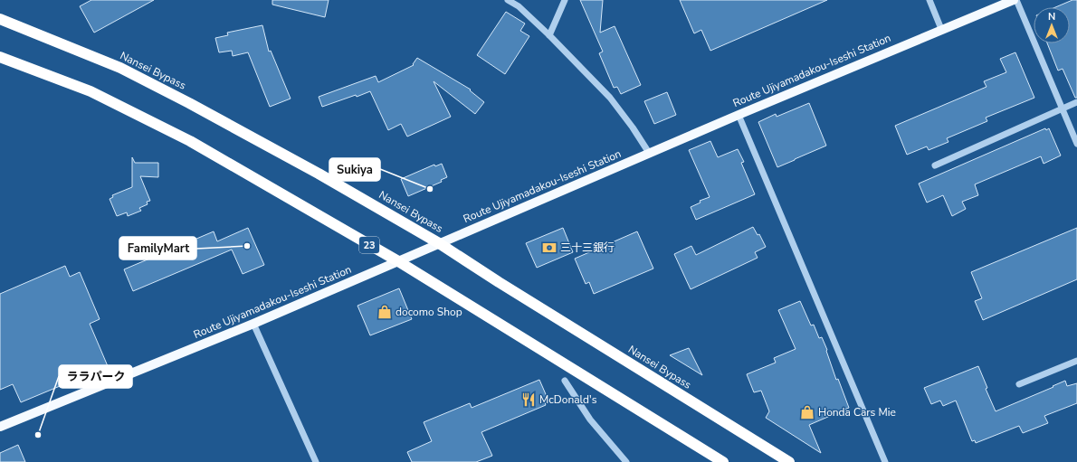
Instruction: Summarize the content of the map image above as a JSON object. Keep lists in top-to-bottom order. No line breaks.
{"streets":{"highway":["Nansei Bypass","23"],"main road":["Route Ujiyamadakou-Iseshi Station"]},"crossings":[["Nansei Bypass","Route Ujiyamadakou-Iseshi Station"],["Route Ujiyamadakou-Iseshi Station","23"]],"places":{"other":["Sukiya","FamilyMart","ララパーク"],"bank":["三十三銀行"],"shop":["docomo Shop","Honda Cars Mie"],"restaurant":["McDonald's"]},"north":"top"}
